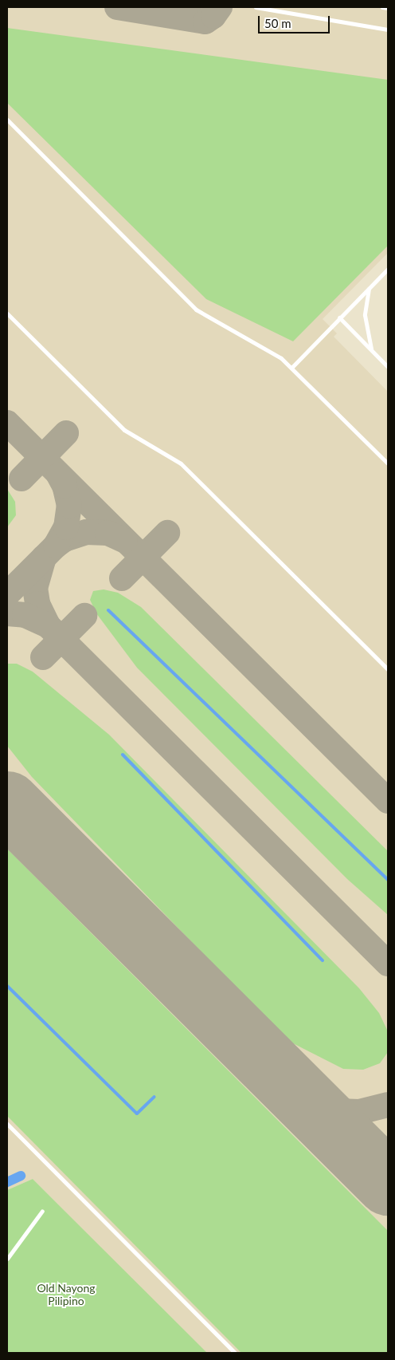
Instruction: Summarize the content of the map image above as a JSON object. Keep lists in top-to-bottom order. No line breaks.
{"parks":["Old Nayong Pilipino"],"scale_bar":"50 m"}
